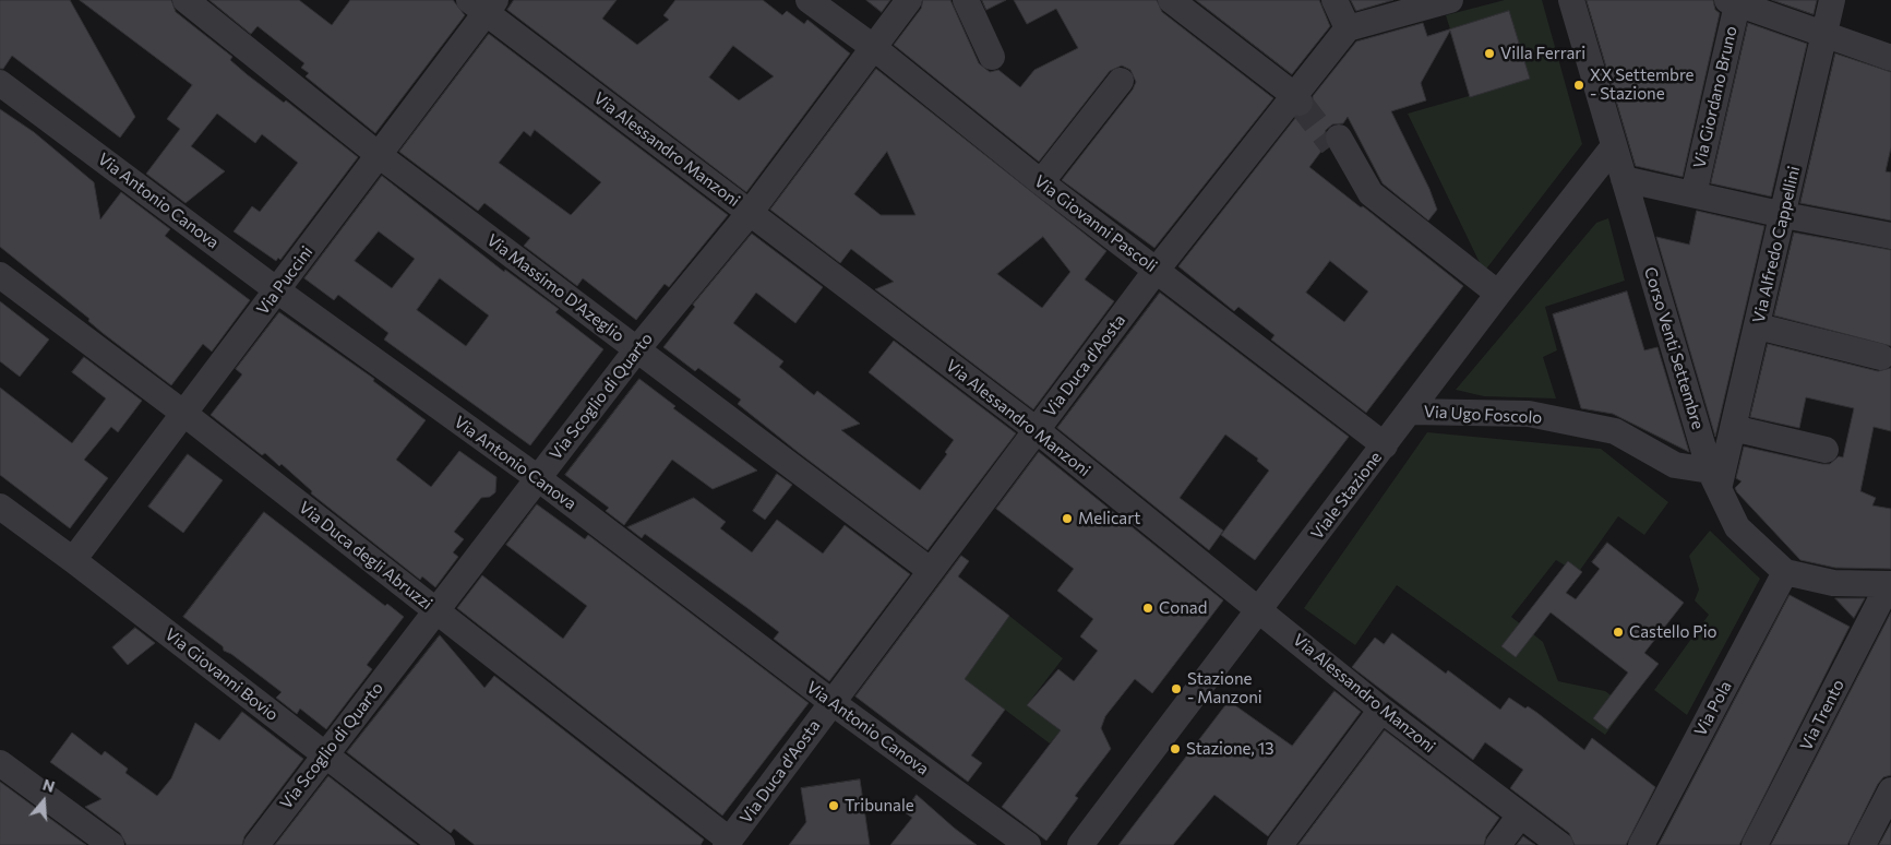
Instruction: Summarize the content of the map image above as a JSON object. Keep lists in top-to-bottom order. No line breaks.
{"streets":{"street":["Via Giordano Bruno","Via Alessandro Manzoni","Via Antonio Canova","Via Giovanni Pascoli","Via Alfredo Cappellini","Via Puccini","Via Massimo D'Azeglio","Corso Venti Settembre","Via Duca d'Aosta","Via Scoglio di Quarto","Via Ugo Foscolo","Viale Stazione","Via Duca degli Abruzzi","Via Giovanni Bovio","Via Pola","Via Trento"]},"crossings":[["Via Alessandro Manzoni","Via Puccini"],["Via Alessandro Manzoni","Via Duca d'Aosta"],["Via Alessandro Manzoni","Via Scoglio di Quarto"],["Via Alessandro Manzoni","Viale Stazione"],["Via Antonio Canova","Via Puccini"],["Via Antonio Canova","Via Duca d'Aosta"],["Via Antonio Canova","Via Scoglio di Quarto"],["Via Giovanni Pascoli","Via Duca d'Aosta"],["Via Giovanni Pascoli","Via Scoglio di Quarto"],["Via Giovanni Pascoli","Viale Stazione"],["Via Alfredo Cappellini","Corso Venti Settembre"],["Via Alfredo Cappellini","Via Ugo Foscolo"],["Via Puccini","Via Massimo D'Azeglio"],["Via Puccini","Via Duca degli Abruzzi"],["Via Puccini","Via Giovanni Bovio"],["Via Massimo D'Azeglio","Via Duca d'Aosta"],["Via Massimo D'Azeglio","Via Scoglio di Quarto"],["Corso Venti Settembre","Via Ugo Foscolo"],["Corso Venti Settembre","Viale Stazione"],["Corso Venti Settembre","Via Pola"],["Via Duca d'Aosta","Via Duca degli Abruzzi"],["Via Scoglio di Quarto","Via Duca degli Abruzzi"],["Via Scoglio di Quarto","Via Giovanni Bovio"],["Via Ugo Foscolo","Viale Stazione"]],"places":["Villa Ferrari","XX Settembre - Stazione","Melicart","Conad","Castello Pio","Stazione - Manzoni","Stazione, 13","Tribunale"],"north":"top"}
